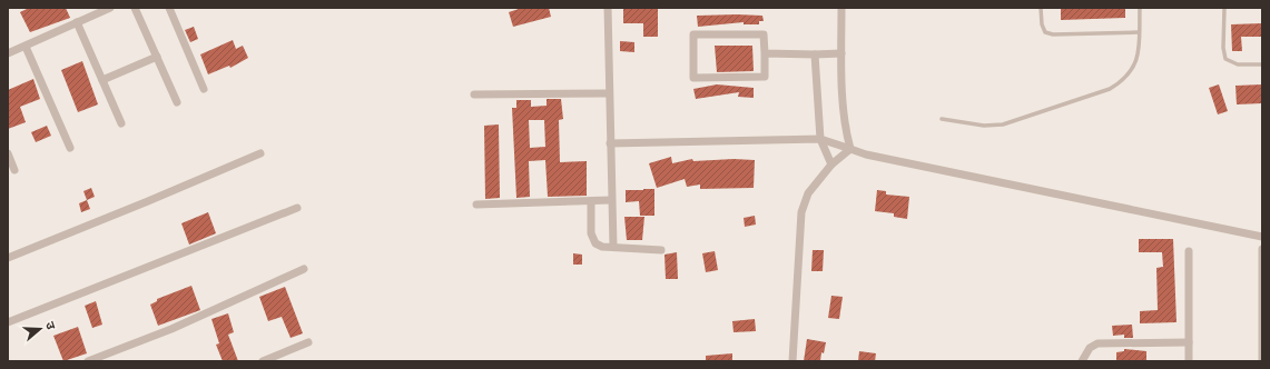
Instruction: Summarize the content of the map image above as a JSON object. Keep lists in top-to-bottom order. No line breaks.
{"north":"right"}
